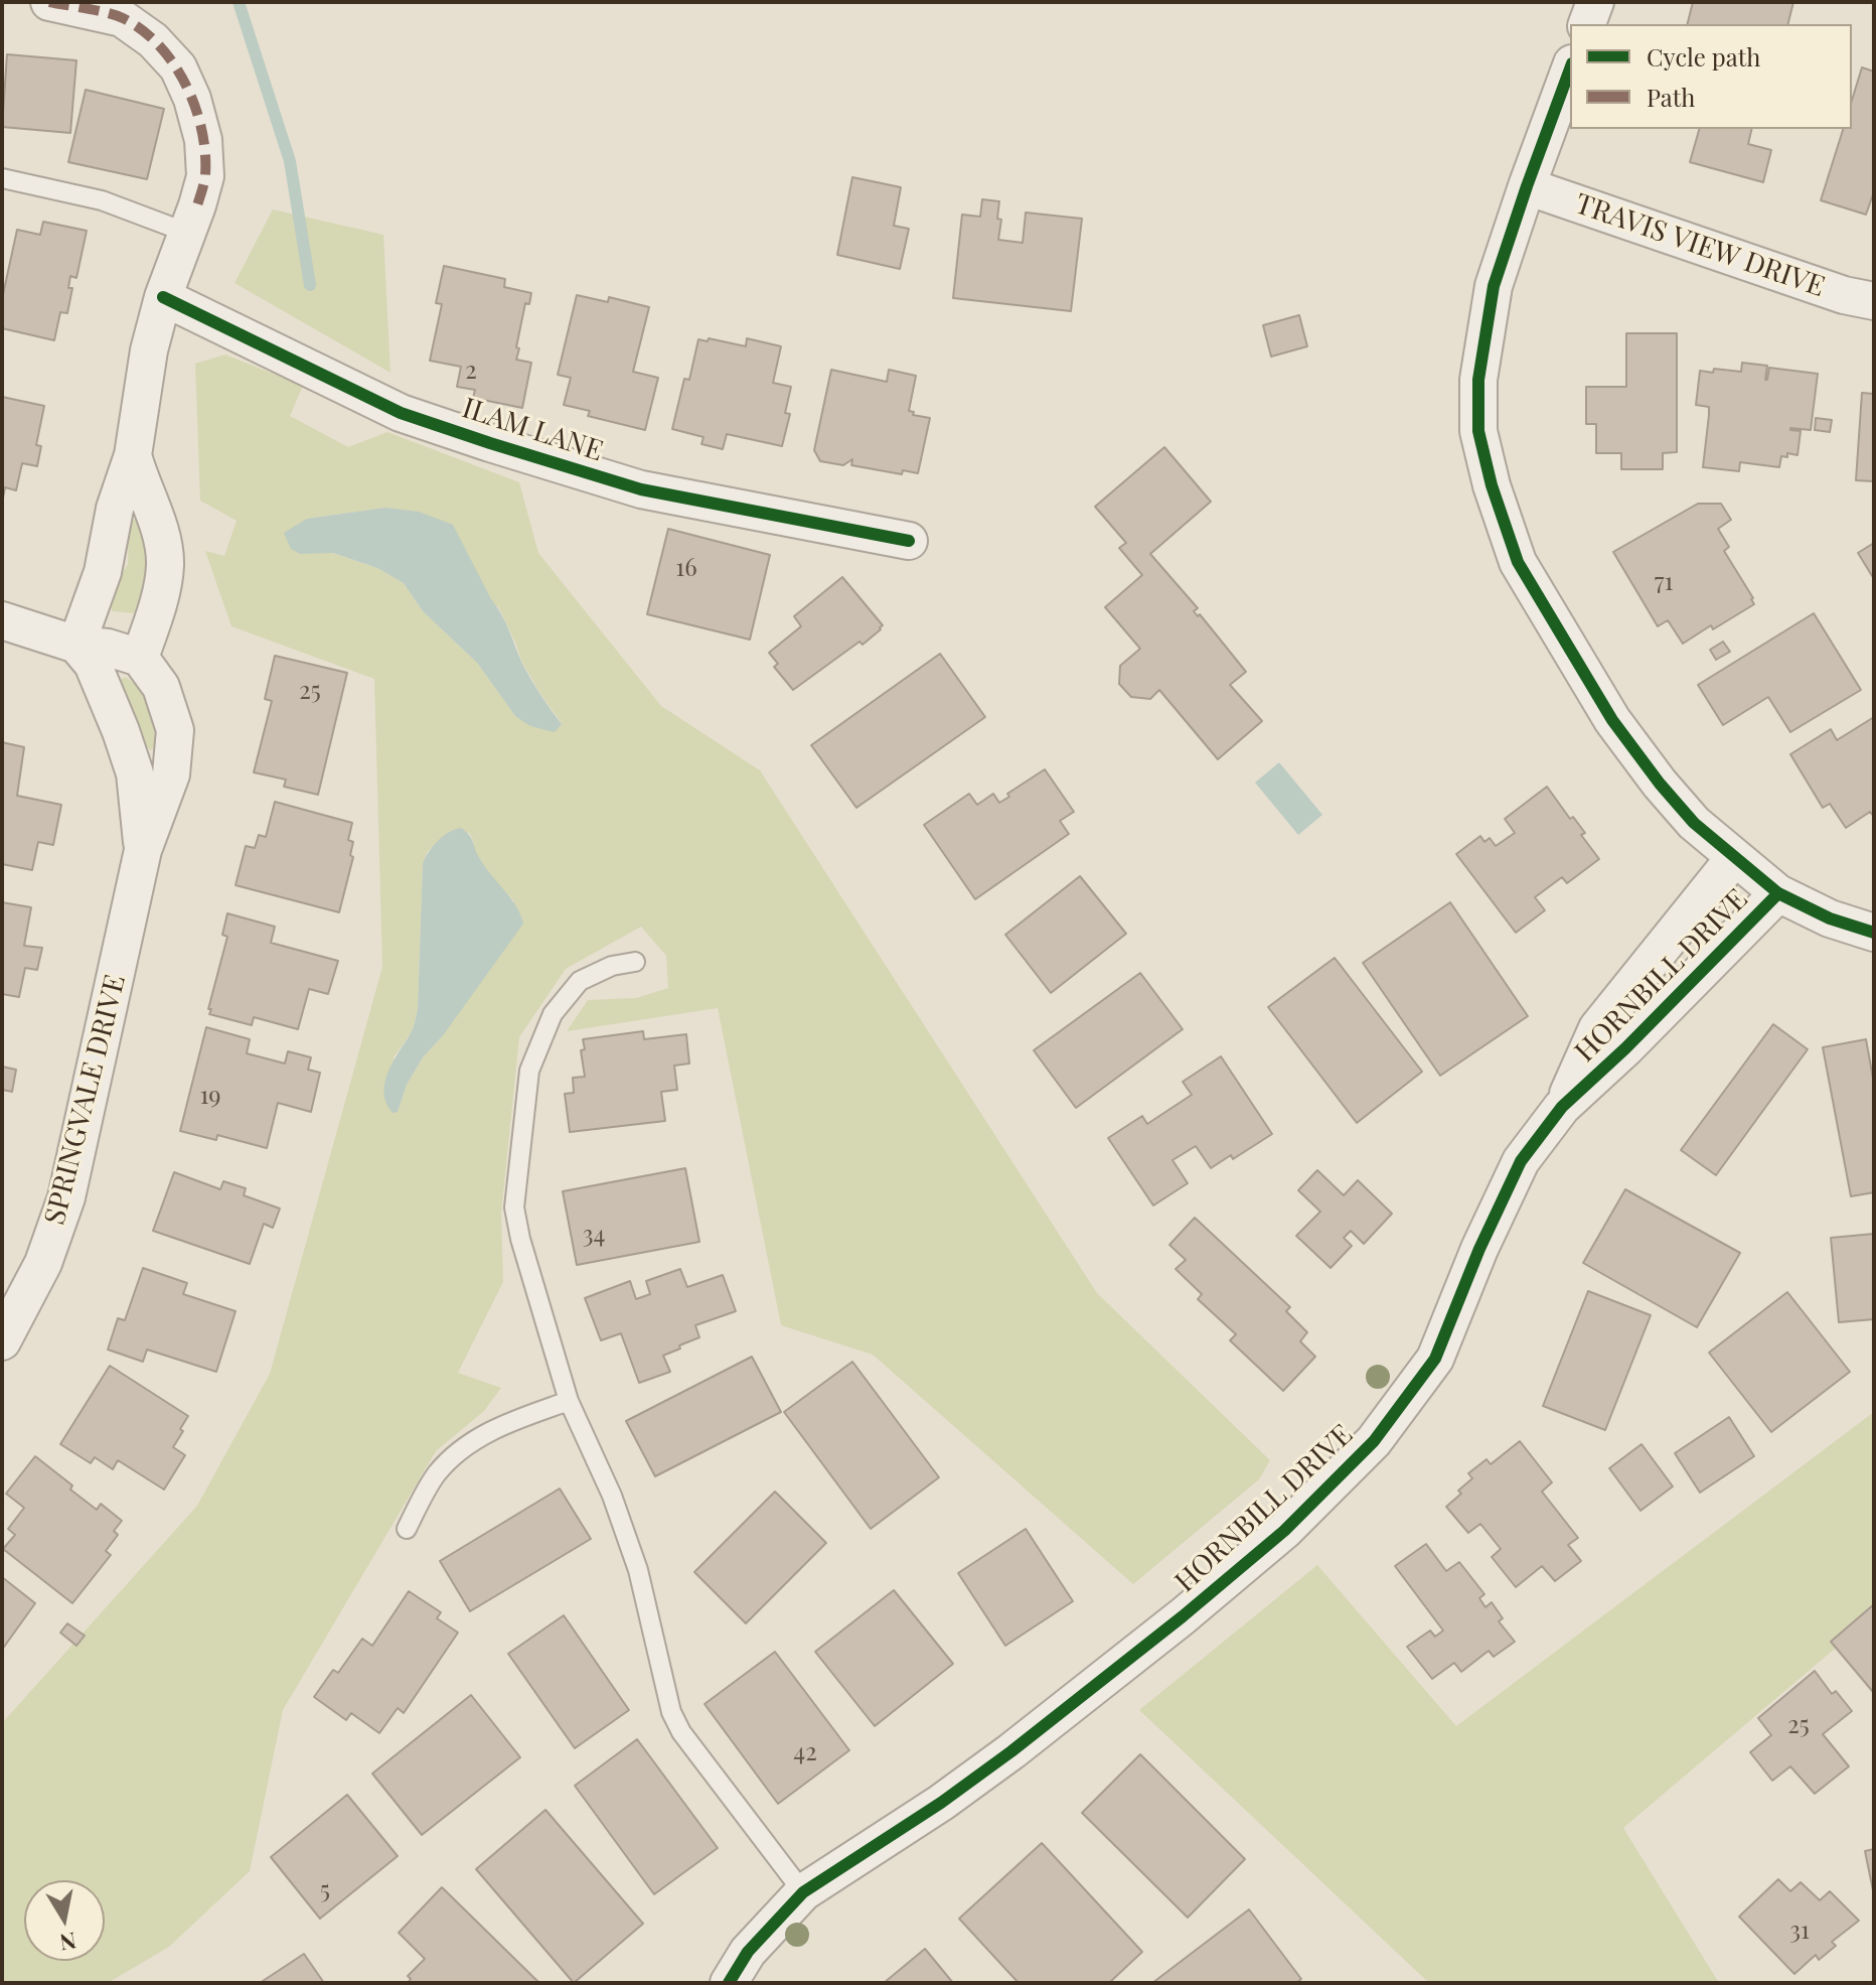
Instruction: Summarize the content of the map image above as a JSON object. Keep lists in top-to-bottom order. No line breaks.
{"streets":{"street":["TRAVIS VIEW DRIVE","ILAM LANE","HORNBILL DRIVE","SPRINGVALE DRIVE"]},"house_numbers":["2","16","71","25","19","34","25","42","5","31"],"legend":["Cycle path","Path"],"north":"bottom"}
